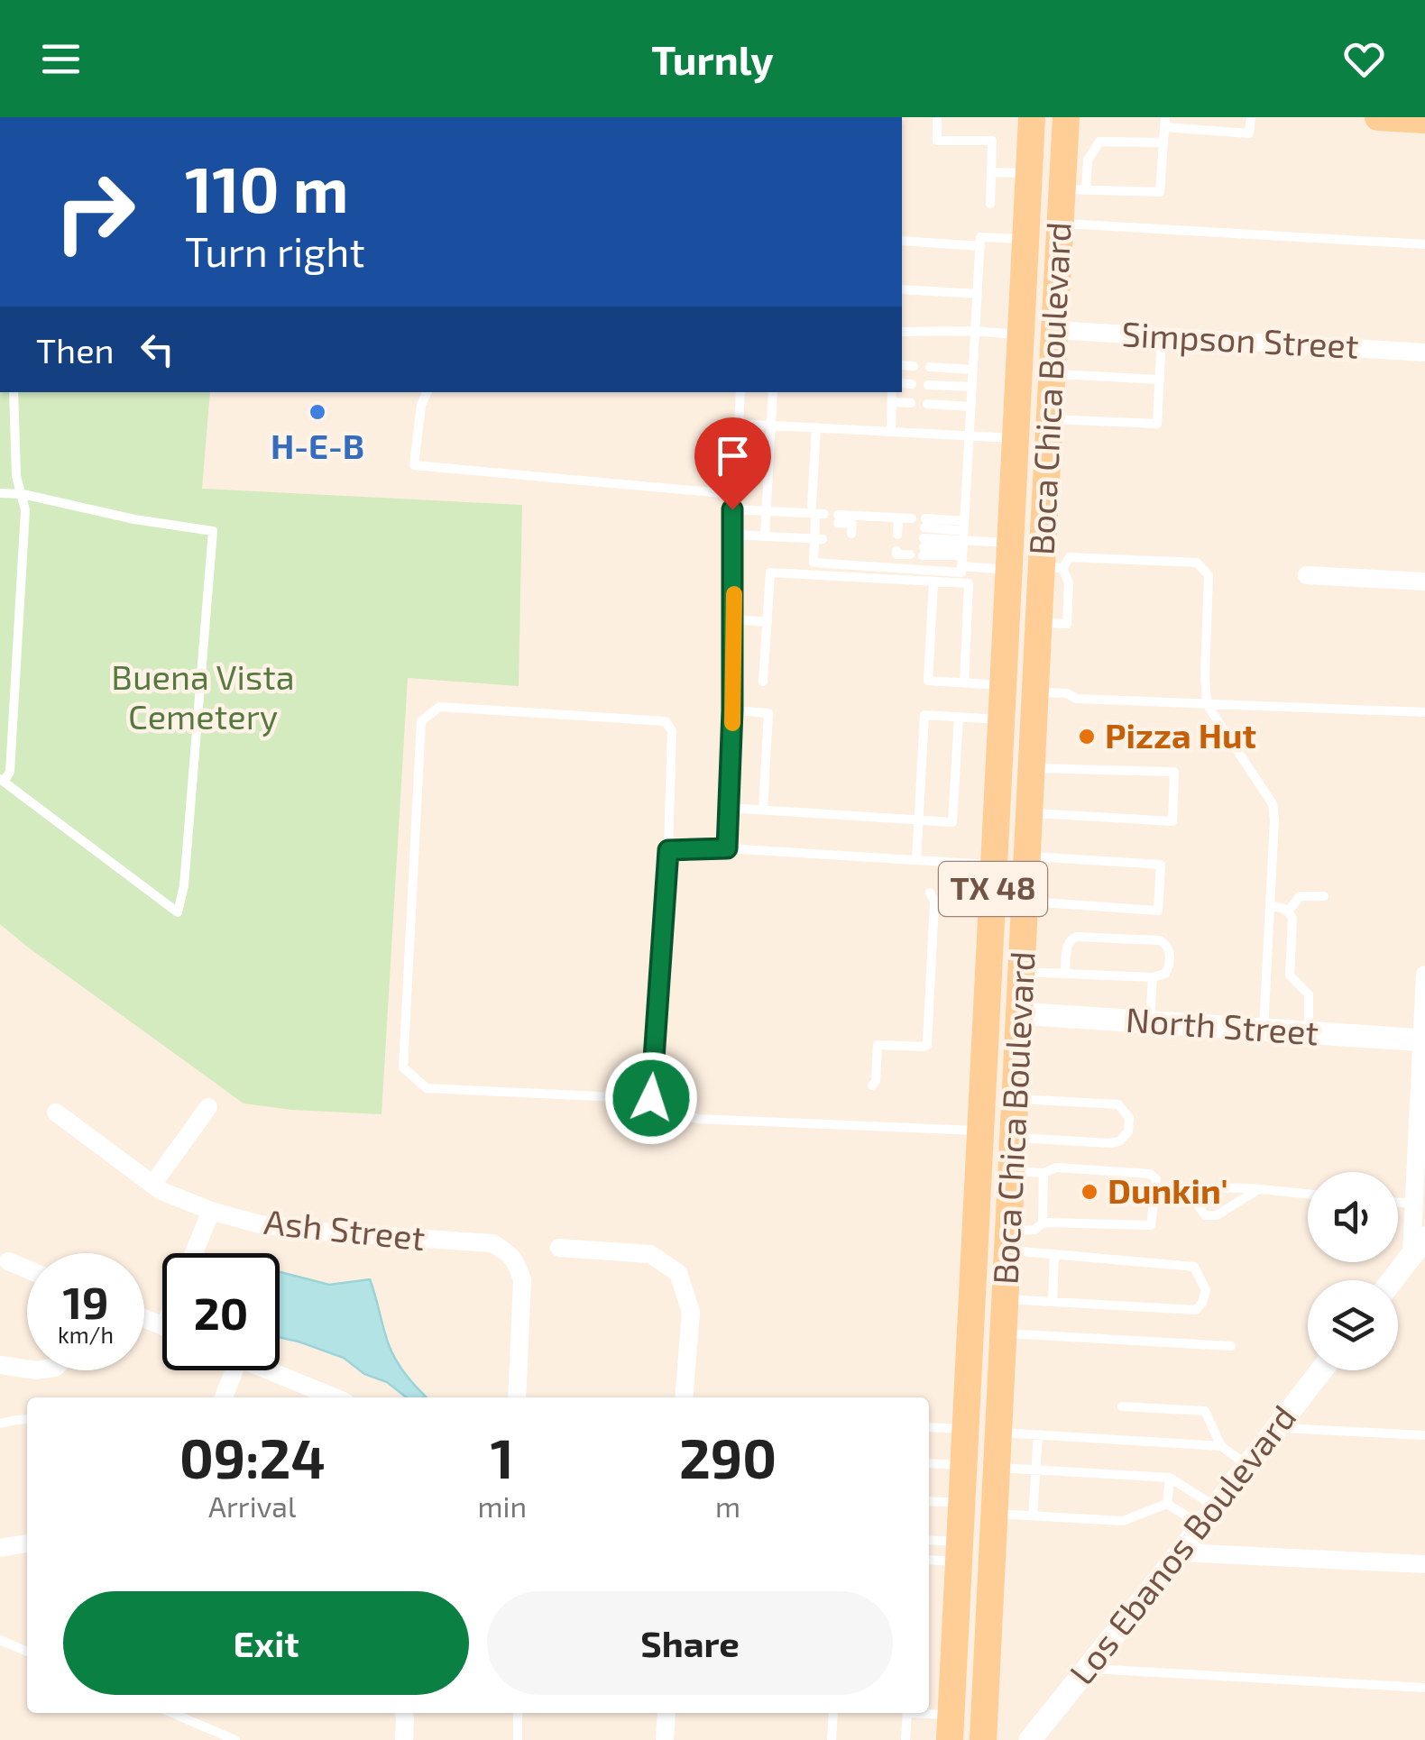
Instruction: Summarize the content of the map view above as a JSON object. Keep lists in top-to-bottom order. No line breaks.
{"streets":{"main road":["Boca Chica Boulevard","TX 48"],"street":["Simpson Street","North Street","Ash Street","Los Ebanos Boulevard"]},"crossings":[["Simpson Street","Boca Chica Boulevard"],["Boca Chica Boulevard","North Street"]],"parks":["Buena Vista Cemetery"],"places":["H-E-B","Pizza Hut","Dunkin'"],"page":{"header":"Turnly","turn":["110 m","Turn right"],"then":"Then","speed":"19 km/h","limit":"20","eta":["09:24","Arrival","1","min","290","m"],"buttons":["Exit","Share"]}}
